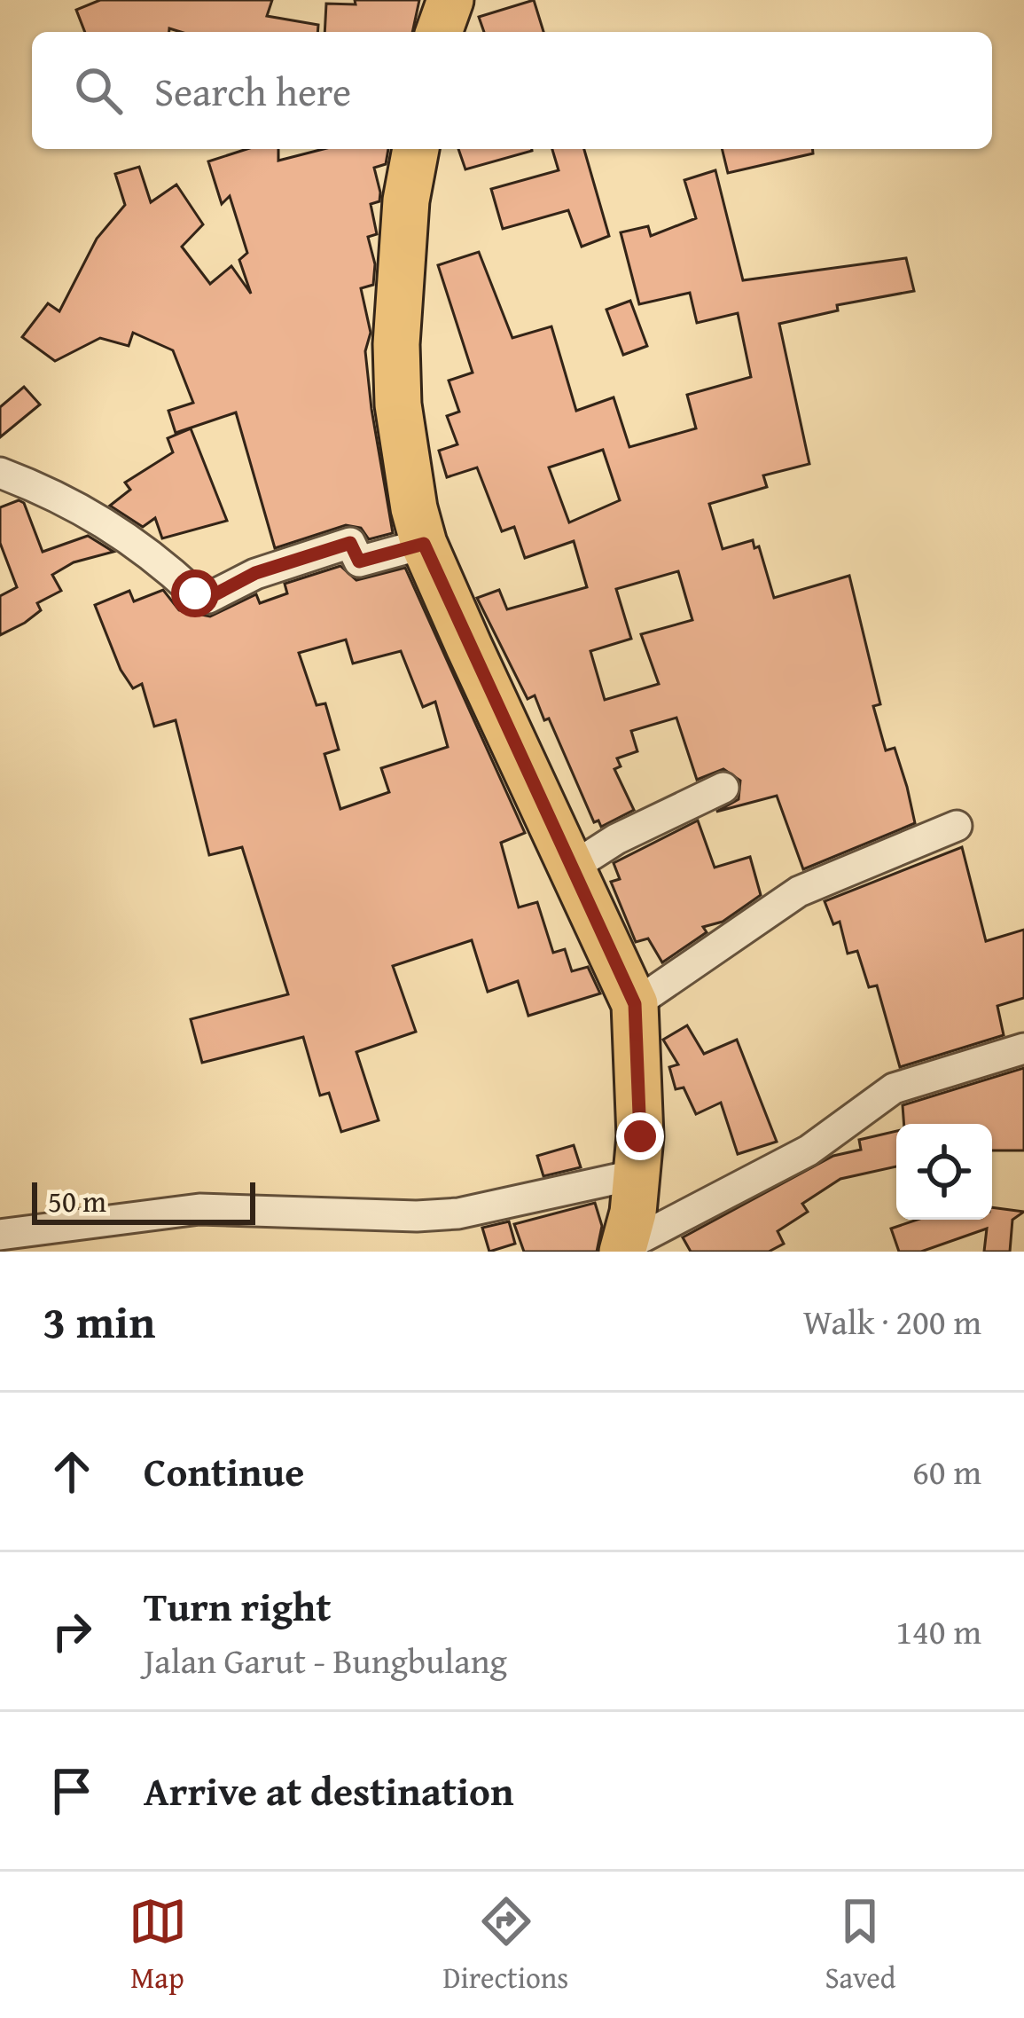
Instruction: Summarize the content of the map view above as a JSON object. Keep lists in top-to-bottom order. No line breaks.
{"scale_bar":"50 m","page":{"search":"Search here","scale":"50 m","heading":["3 min","Walk · 200 m"],"list":[["Continue","60 m"],["Turn right","Jalan Garut - Bungbulang","140 m"],"Arrive at destination"],"nav":["Map","Directions","Saved"]}}
